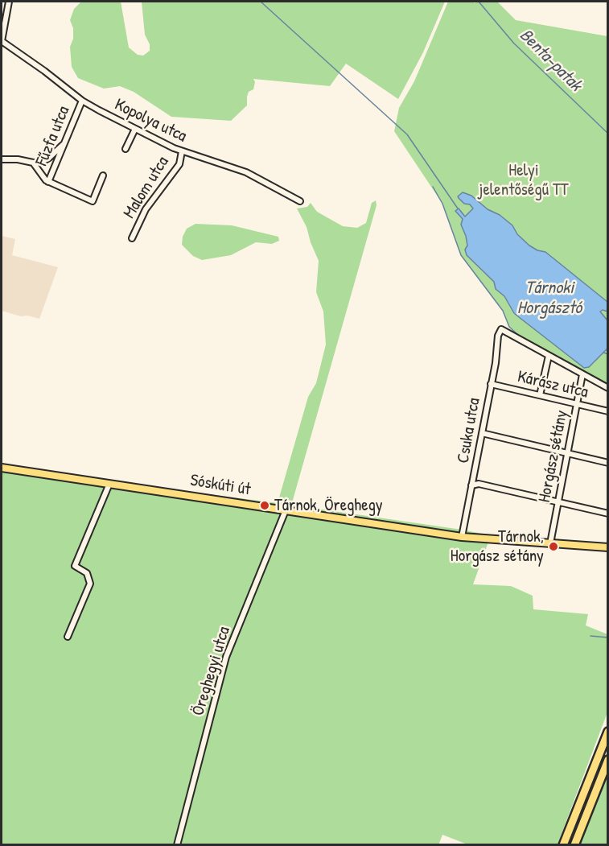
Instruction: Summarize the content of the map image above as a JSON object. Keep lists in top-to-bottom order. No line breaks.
{"streets":{"main road":["Sóskúti út"],"street":["Kopolya utca","Fűzfa utca","Malom utca","Kárász utca","Csuka utca","Horgász sétány","Öreghegyi utca"]},"crossings":[["Kopolya utca","Fűzfa utca"],["Kopolya utca","Malom utca"],["Kárász utca","Csuka utca"],["Kárász utca","Horgász sétány"],["Csuka utca","Sóskúti út"],["Horgász sétány","Sóskúti út"],["Sóskúti út","Öreghegyi utca"]],"water":["Benta-patak","Tárnoki Horgásztó"],"parks":["Helyi jelentőségű TT"],"places":["Tárnok, Öreghegy","Tárnok, Horgász sétány"]}
